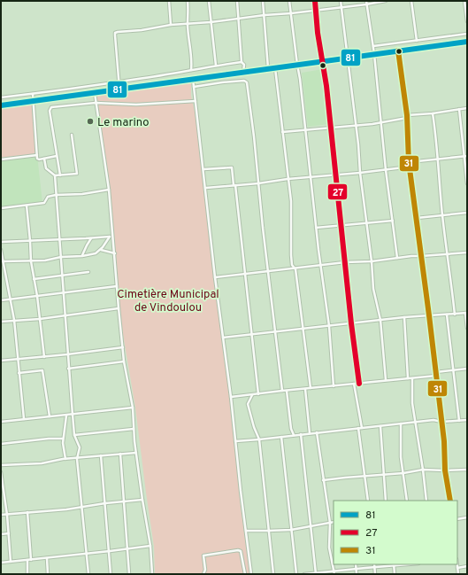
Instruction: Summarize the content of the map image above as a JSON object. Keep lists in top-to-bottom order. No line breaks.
{"parks":["Cimetière Municipal de Vindoulou"],"places":["Le marino"],"lines":["transit line 27","transit line 81","transit line 31"],"legend":["81","27","31"]}
